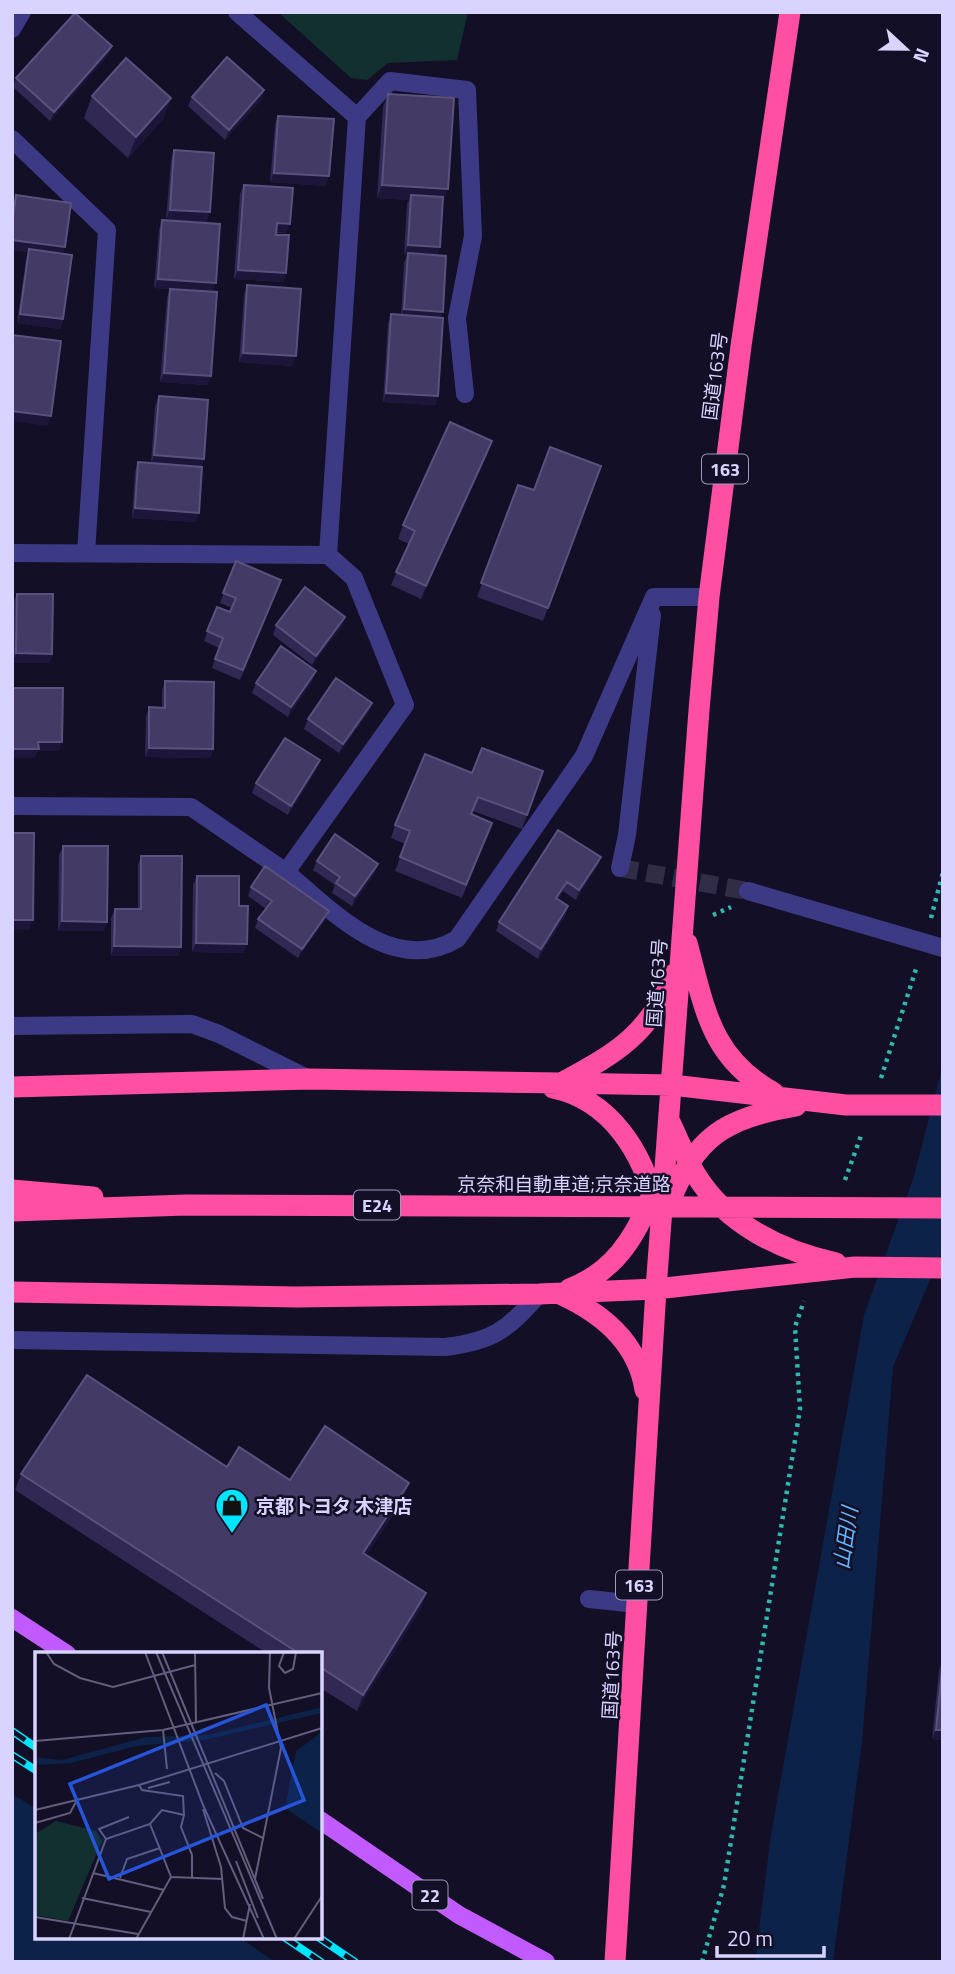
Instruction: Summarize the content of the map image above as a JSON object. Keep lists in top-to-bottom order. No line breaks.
{"streets":{"highway":["国道163号","163","京奈和自動車道;京奈道路","E24"],"main road":["22"]},"water":["山田川"],"places":{"shop":["京都トヨタ 木津店"]},"scale_bar":"20 m","north":"right"}
